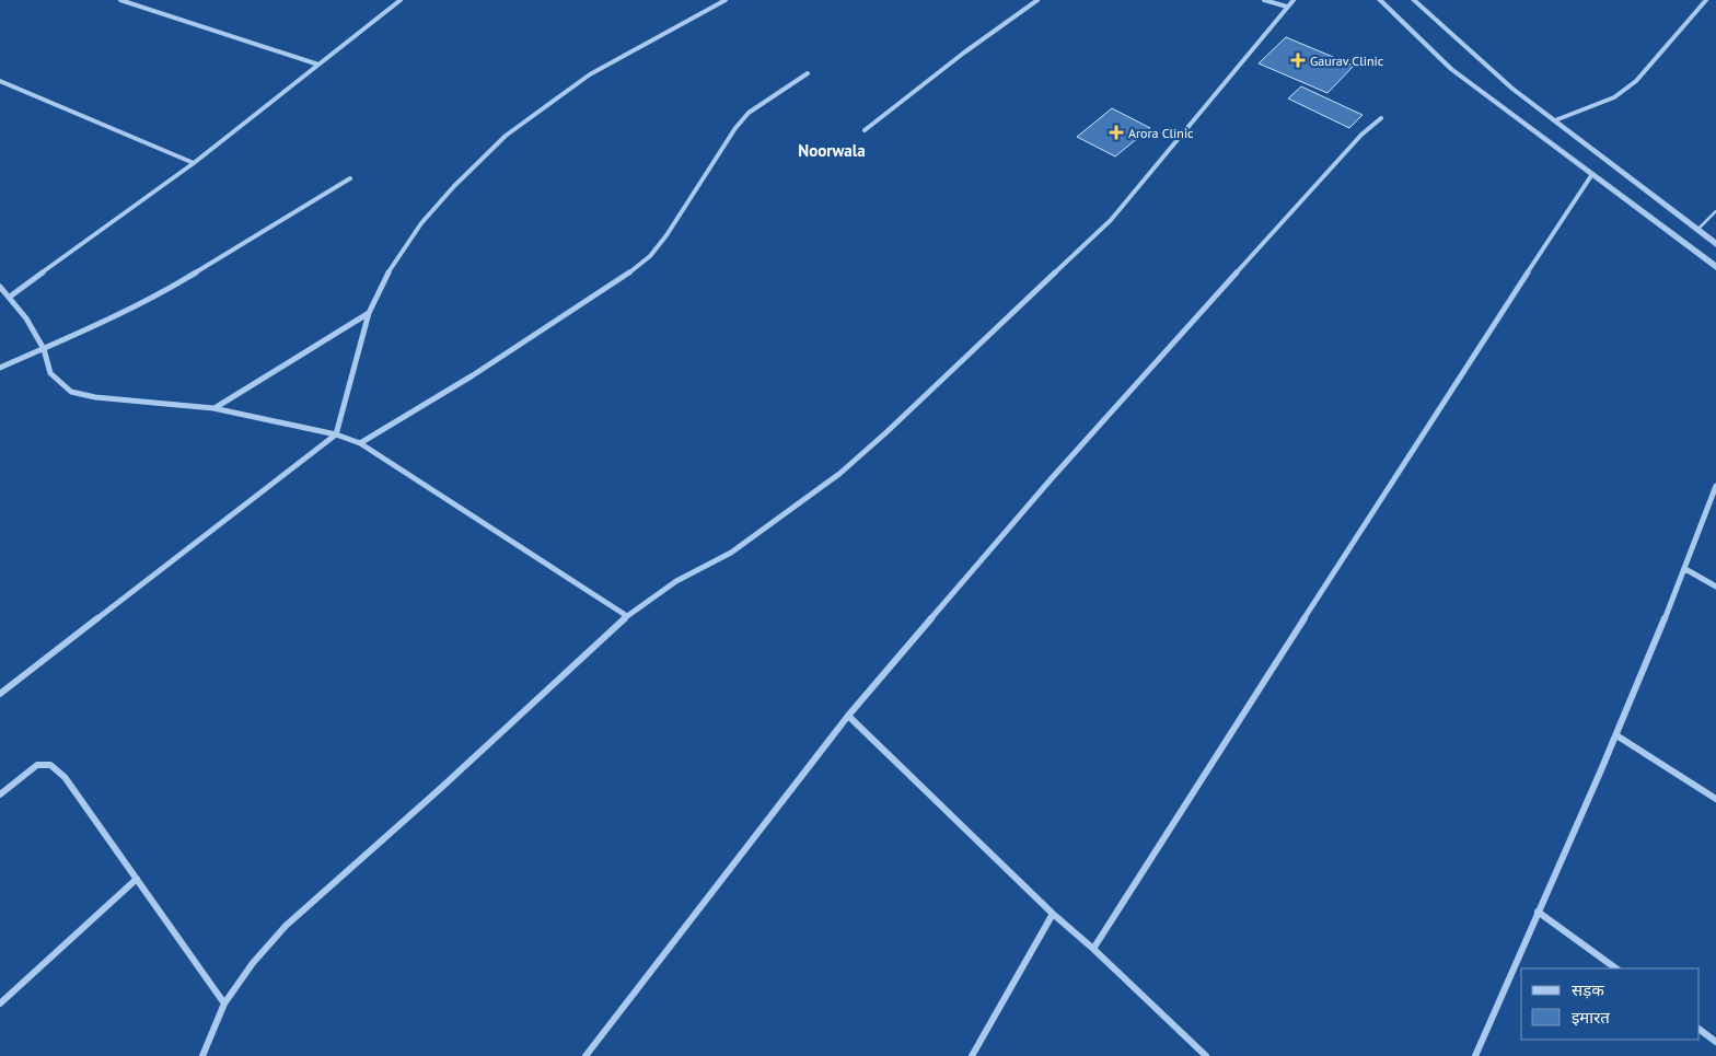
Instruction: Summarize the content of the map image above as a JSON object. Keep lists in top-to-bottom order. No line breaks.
{"districts":["Noorwala"],"places":{"health":["Gaurav Clinic","Arora Clinic"]},"legend":["सड़क","इमारत"]}
